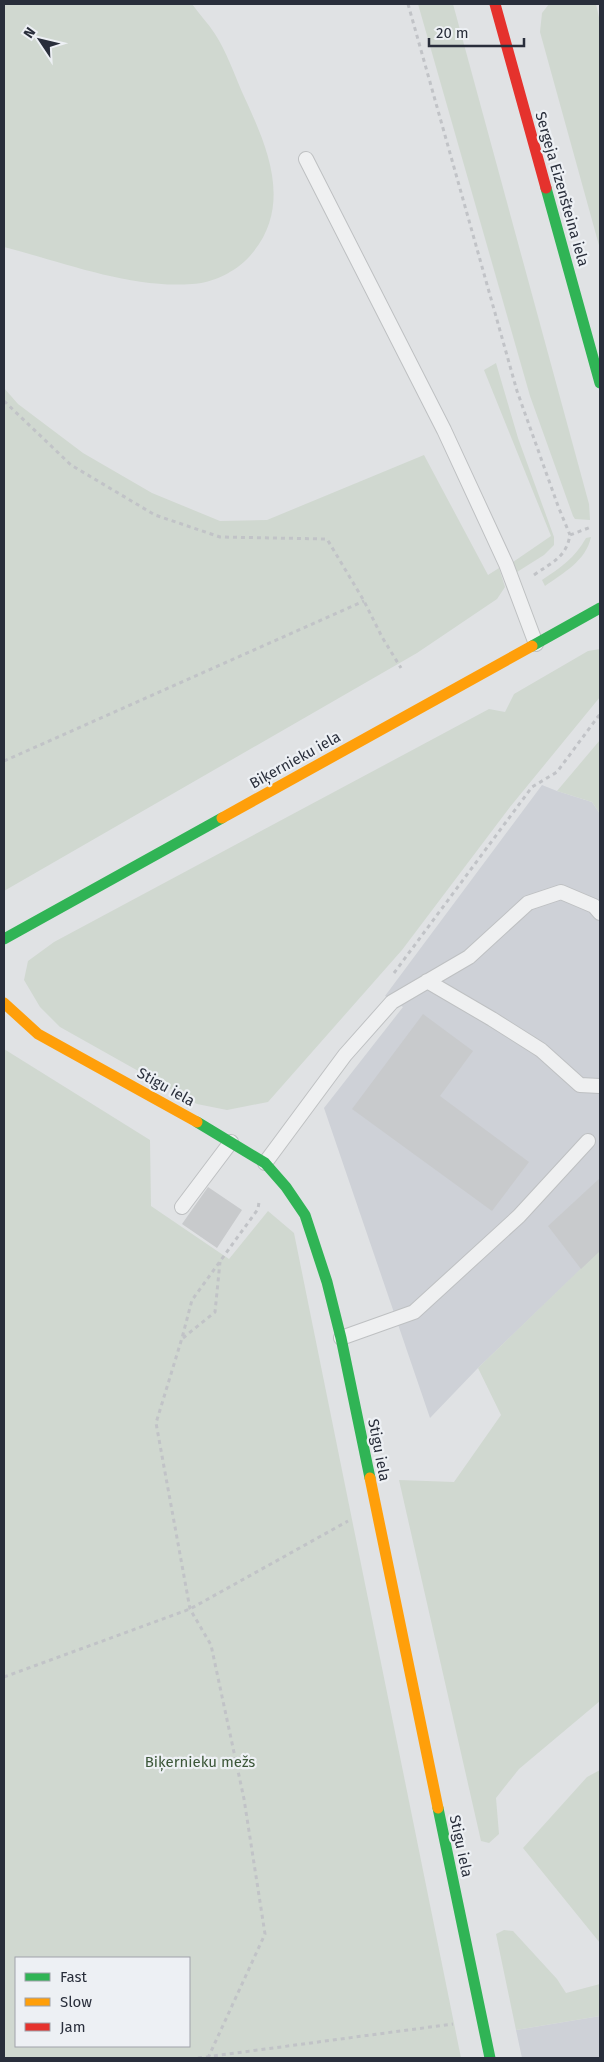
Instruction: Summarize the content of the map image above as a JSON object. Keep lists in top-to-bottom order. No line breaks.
{"streets":{"street":["Sergeja Eizenšteina iela","Biķernieku iela","Stigu iela"]},"parks":["Biķernieku mežs"],"legend":["Fast","Slow","Jam"],"scale_bar":"20 m","north":"top left"}
